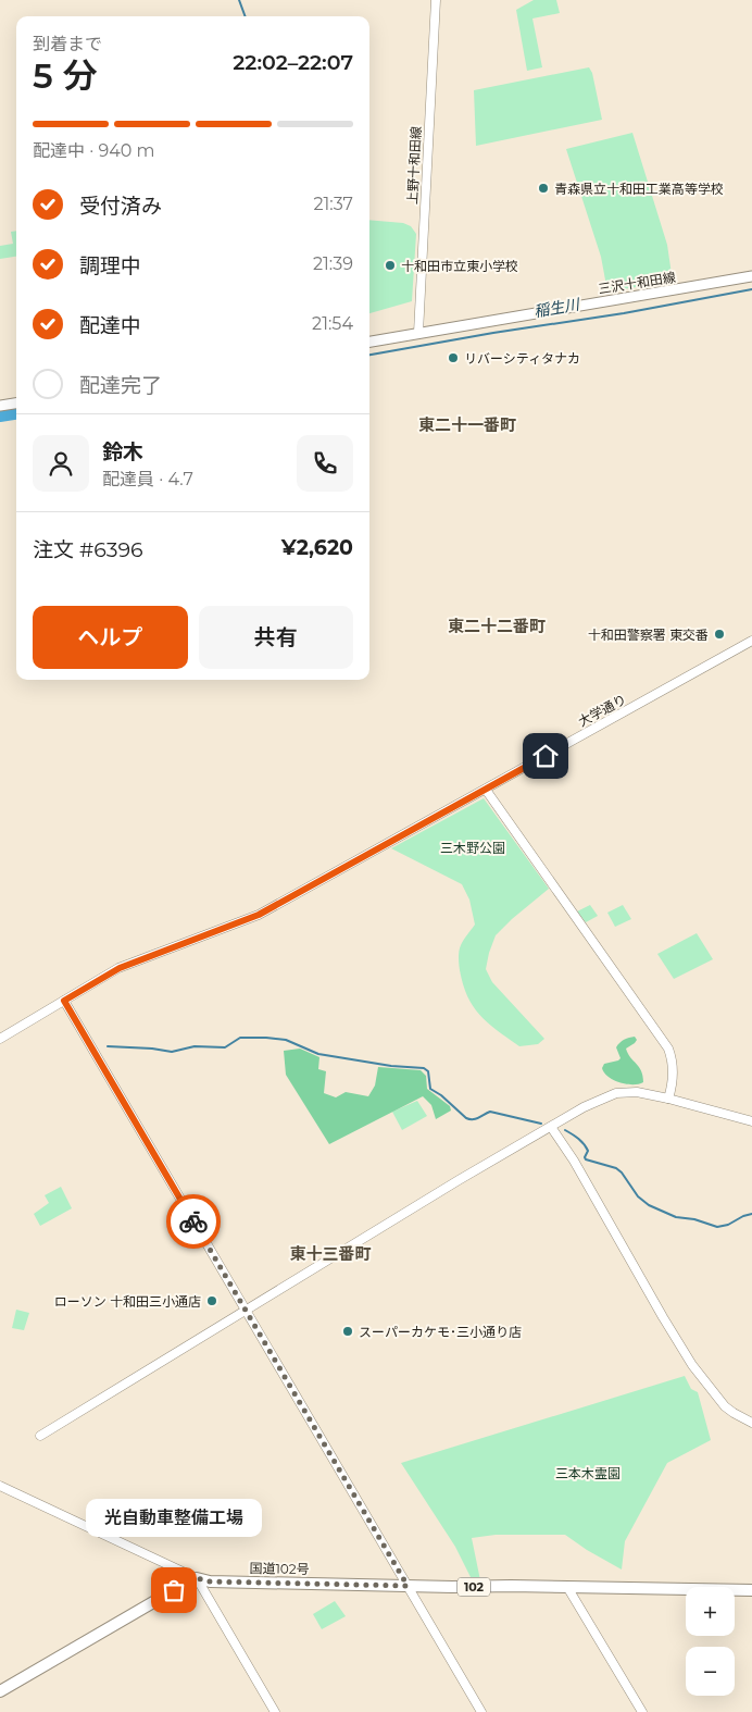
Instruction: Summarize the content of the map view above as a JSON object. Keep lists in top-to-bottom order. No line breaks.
{"streets":{"highway":["国道102号","102"],"main road":["三沢十和田線"],"street":["上野十和田線","大学通り"]},"crossings":[["上野十和田線","三沢十和田線"]],"districts":["東二十一番町","東二十二番町","東十三番町"],"water":["稲生川"],"parks":["三木野公園","三本木霊園"],"places":["青森県立十和田工業高等学校","十和田市立東小学校","リバーシティタナカ","十和田警察署 東交番","ローソン 十和田三小通店","スーパーカケモ･三小通り店","光自動車整備工場"],"page":{"heading":["5 分","到着まで","22:02–22:07"],"panel":["鈴木","配達員 · 4.7","注文 #6396","¥2,620"],"bar":"配達中 · 940 m","list":[["受付済み","21:37"],["調理中","21:39"],["配達中","21:54"],"配達完了"],"buttons":["ヘルプ","共有"],"bubble":"光自動車整備工場","map_buttons":["+","−"]}}
